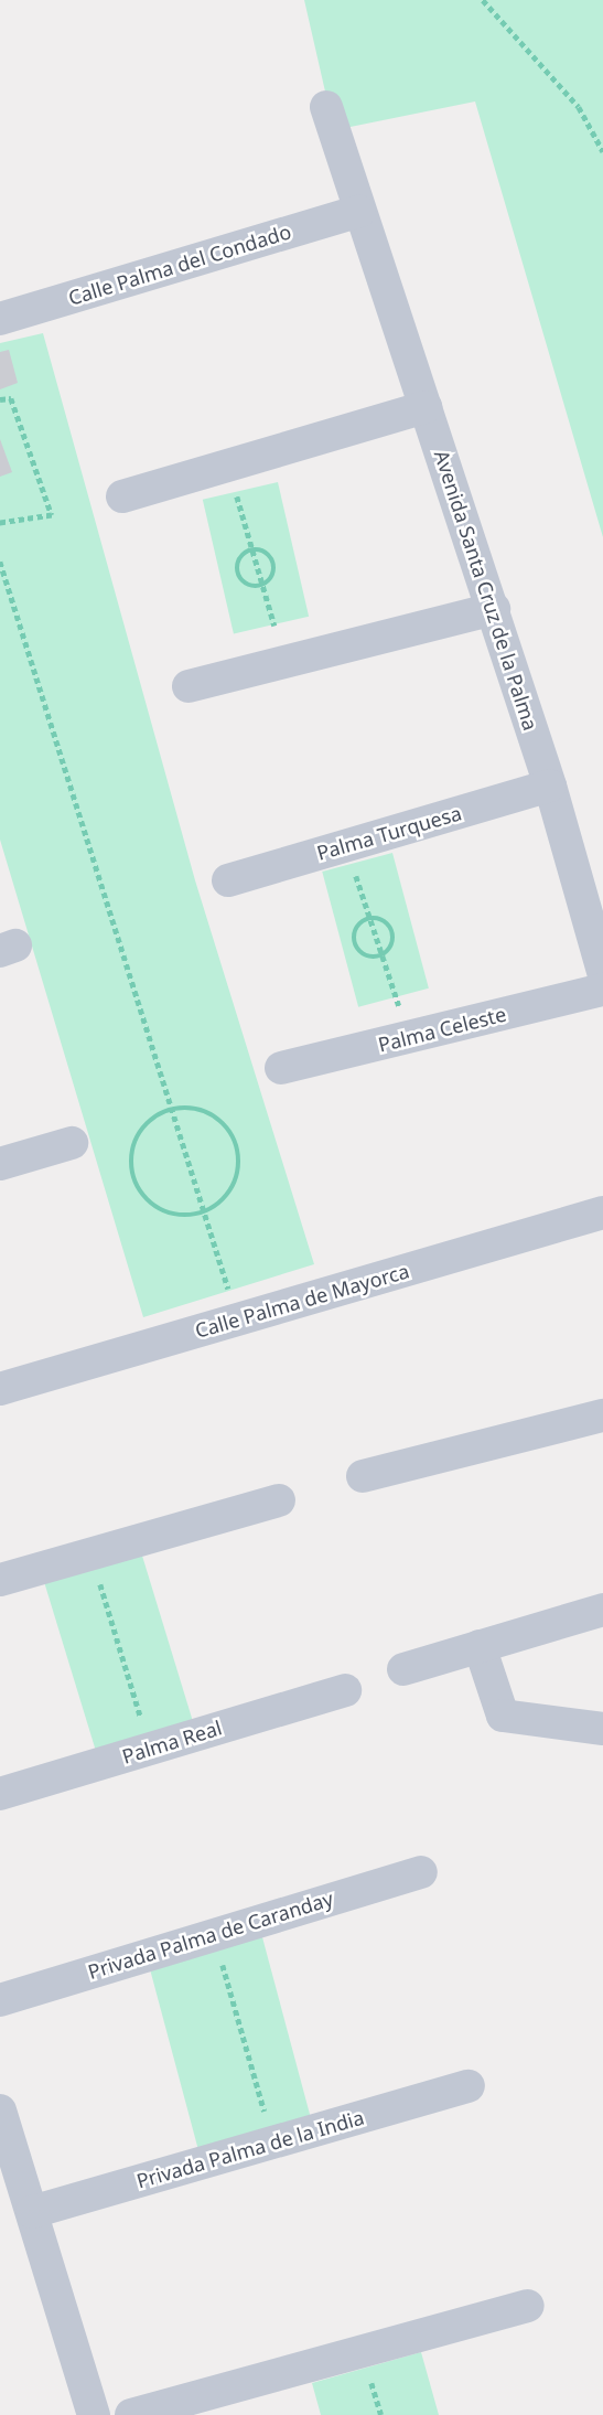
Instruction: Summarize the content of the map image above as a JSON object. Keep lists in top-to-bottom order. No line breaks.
{"streets":{"street":["Calle Palma del Condado","Avenida Santa Cruz de la Palma","Palma Turquesa","Palma Celeste","Calle Palma de Mayorca","Palma Real","Privada Palma de Caranday","Privada Palma de la India"]},"crossings":[["Calle Palma del Condado","Avenida Santa Cruz de la Palma"],["Avenida Santa Cruz de la Palma","Palma Turquesa"]]}
